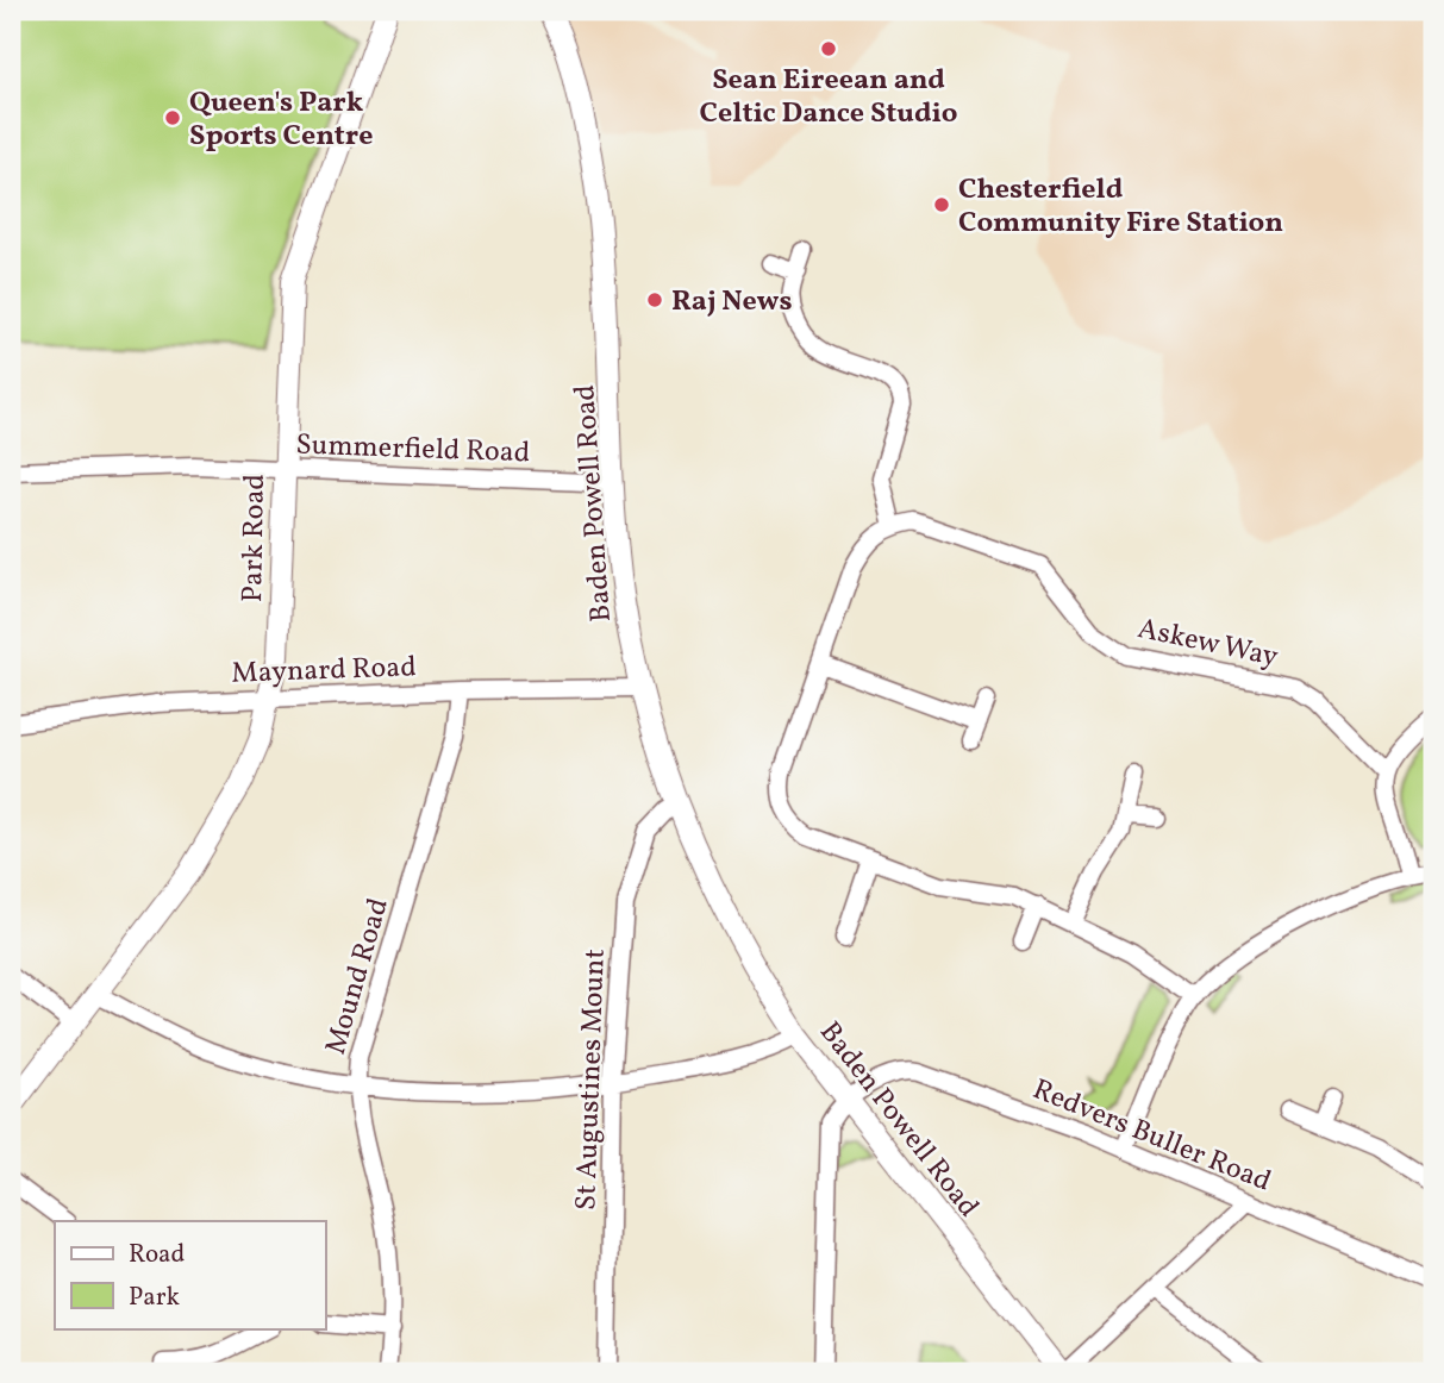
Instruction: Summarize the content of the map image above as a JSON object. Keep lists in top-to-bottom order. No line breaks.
{"streets":{"street":["Summerfield Road","Baden Powell Road","Park Road","Askew Way","Maynard Road","Mound Road","St Augustines Mount","Redvers Buller Road"]},"crossings":[["Summerfield Road","Baden Powell Road"],["Summerfield Road","Park Road"],["Baden Powell Road","Maynard Road"],["Baden Powell Road","St Augustines Mount"],["Baden Powell Road","Redvers Buller Road"],["Park Road","Maynard Road"],["Maynard Road","Mound Road"]],"places":["Sean Eireean and Celtic Dance Studio","Queen's Park Sports Centre","Chesterfield Community Fire Station","Raj News"],"legend":["Road","Park"]}
